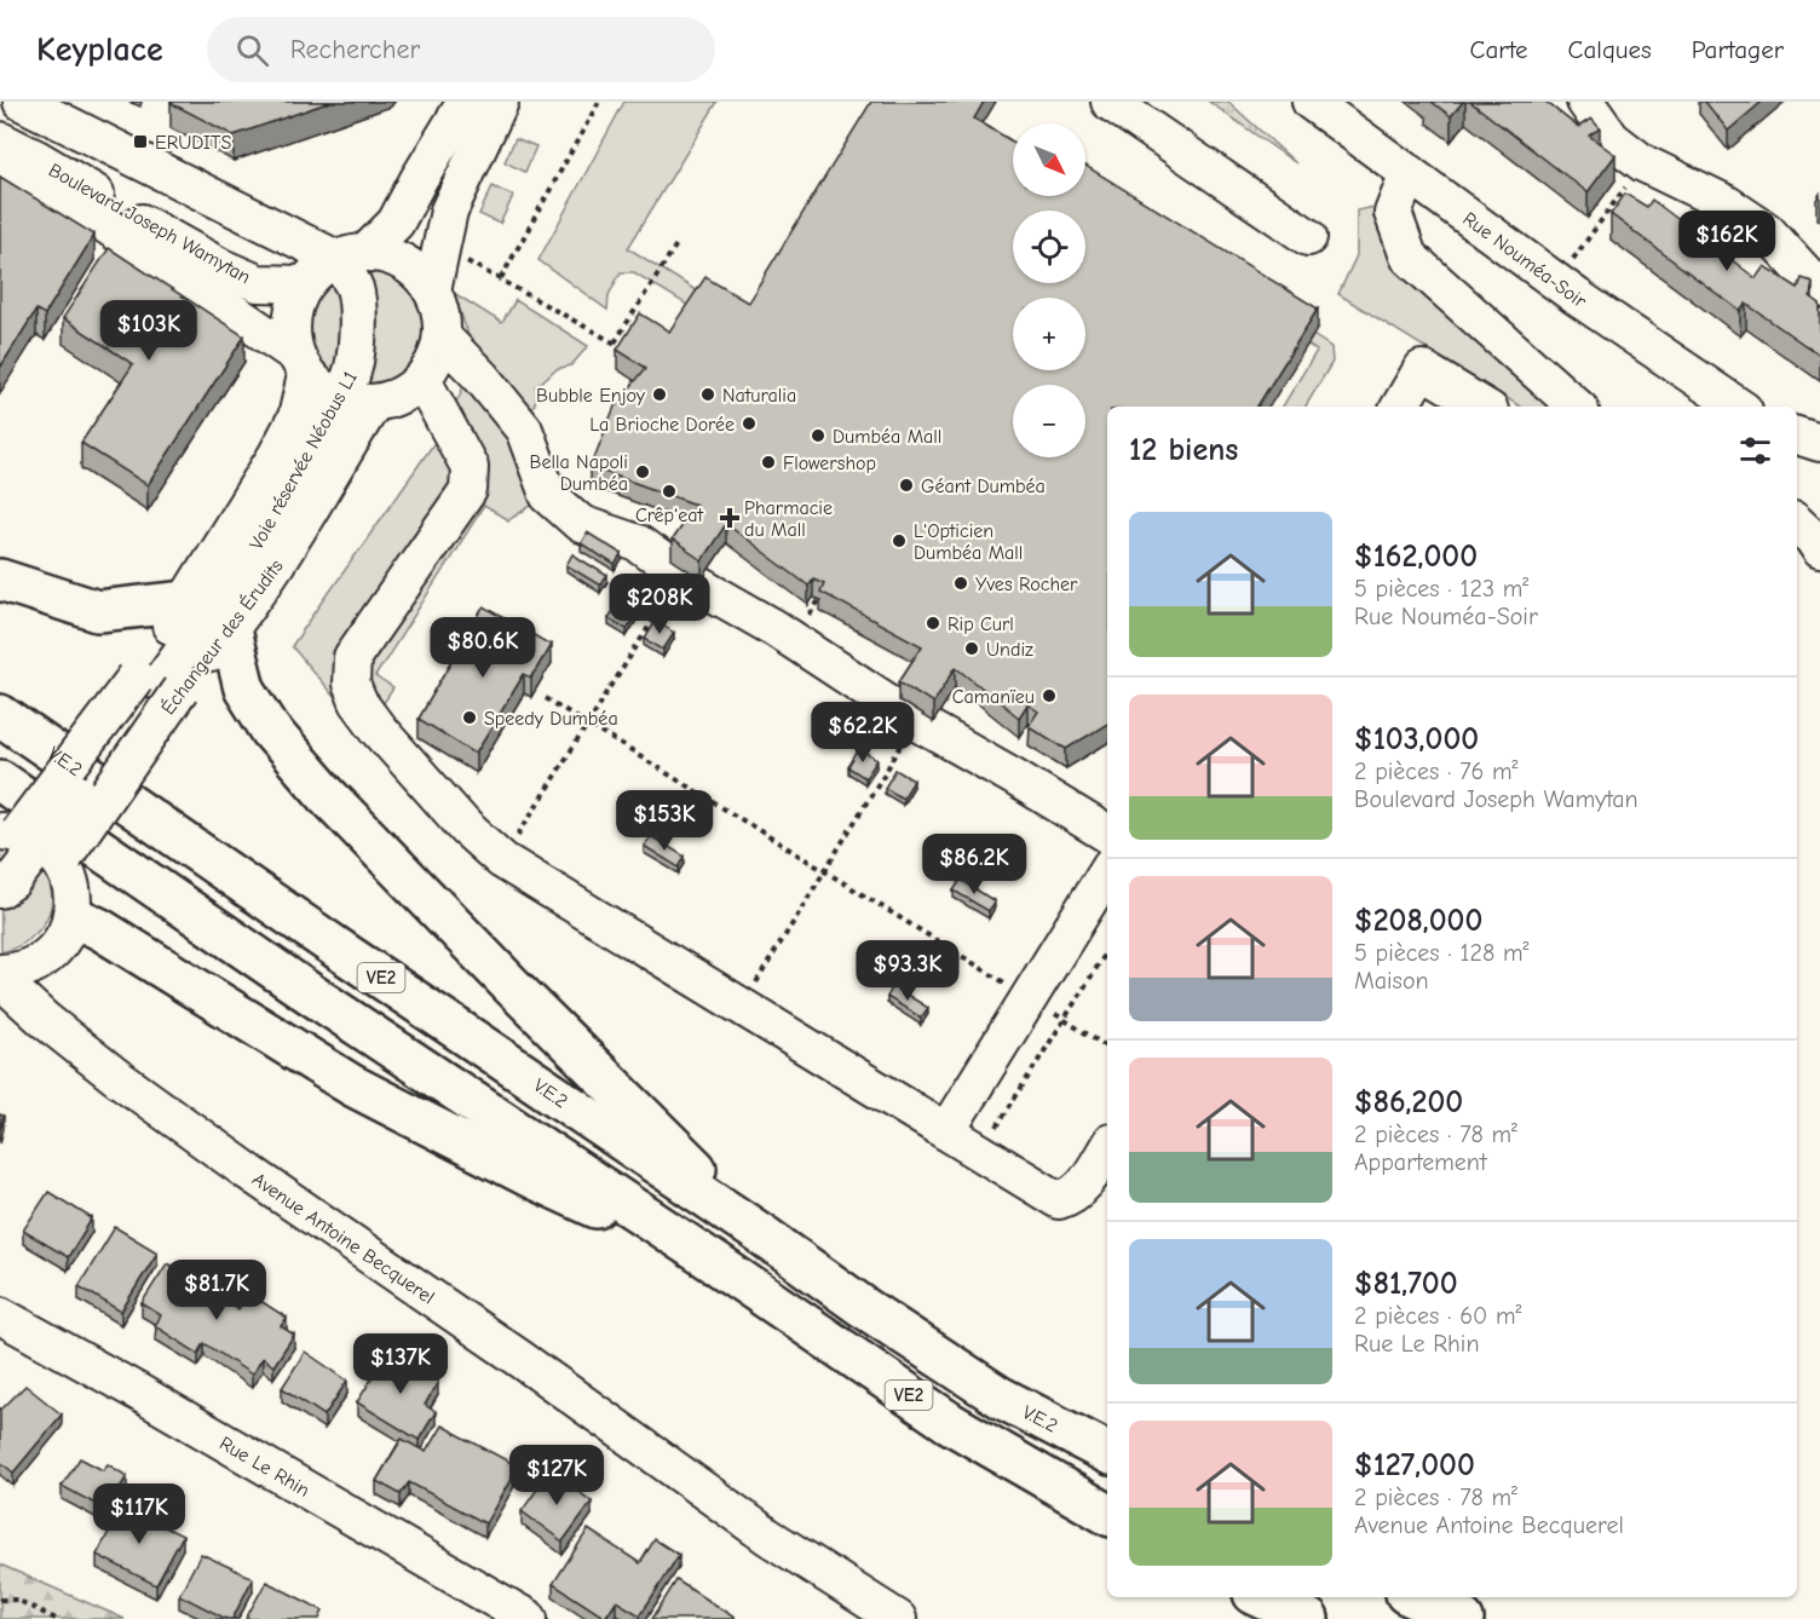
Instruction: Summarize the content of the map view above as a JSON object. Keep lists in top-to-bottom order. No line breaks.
{"streets":{"highway":["V.E.2","VE2"],"street":["Boulevard Joseph Wamytan","Rue Nouméa-Soir","Voie réservée Néobus L1","Échangeur des Érudits","Avenue Antoine Becquerel","Rue Le Rhin"]},"crossings":[["Boulevard Joseph Wamytan","Voie réservée Néobus L1"],["Boulevard Joseph Wamytan","Échangeur des Érudits"],["Voie réservée Néobus L1","Échangeur des Érudits"]],"places":{"transit":["ERUDITS"],"other":["Bubble Enjoy","Naturalia","La Brioche Dorée","Dumbéa Mall","Flowershop","Bella Napoli Dumbéa","Géant Dumbéa","Crêp'eat","L'Opticien Dumbéa Mall","Yves Rocher","Rip Curl","Undiz","Camanïeu","Speedy Dumbéa"],"health":["Pharmacie du Mall"]},"north":"bottom right","page":{"header":"Keyplace","search":"Rechercher","nav":["Carte","Calques","Partager"],"map_buttons":["+","−"],"price":["$162K","$103K","$208K","$80.6K","$62.2K","$153K","$86.2K","$93.3K","$81.7K","$137K","$127K","$117K"],"heading":"12 biens","list":[{"name":"$162,000","note":"5 pièces · 123 m² · Rue Nouméa-Soir"},{"name":"$103,000","note":"2 pièces · 76 m² · Boulevard Joseph Wamytan"},{"name":"$208,000","note":"5 pièces · 128 m² · Maison"},{"name":"$86,200","note":"2 pièces · 78 m² · Appartement"},{"name":"$81,700","note":"2 pièces · 60 m² · Rue Le Rhin"},{"name":"$127,000","note":"2 pièces · 78 m² · Avenue Antoine Becquerel"}]}}
